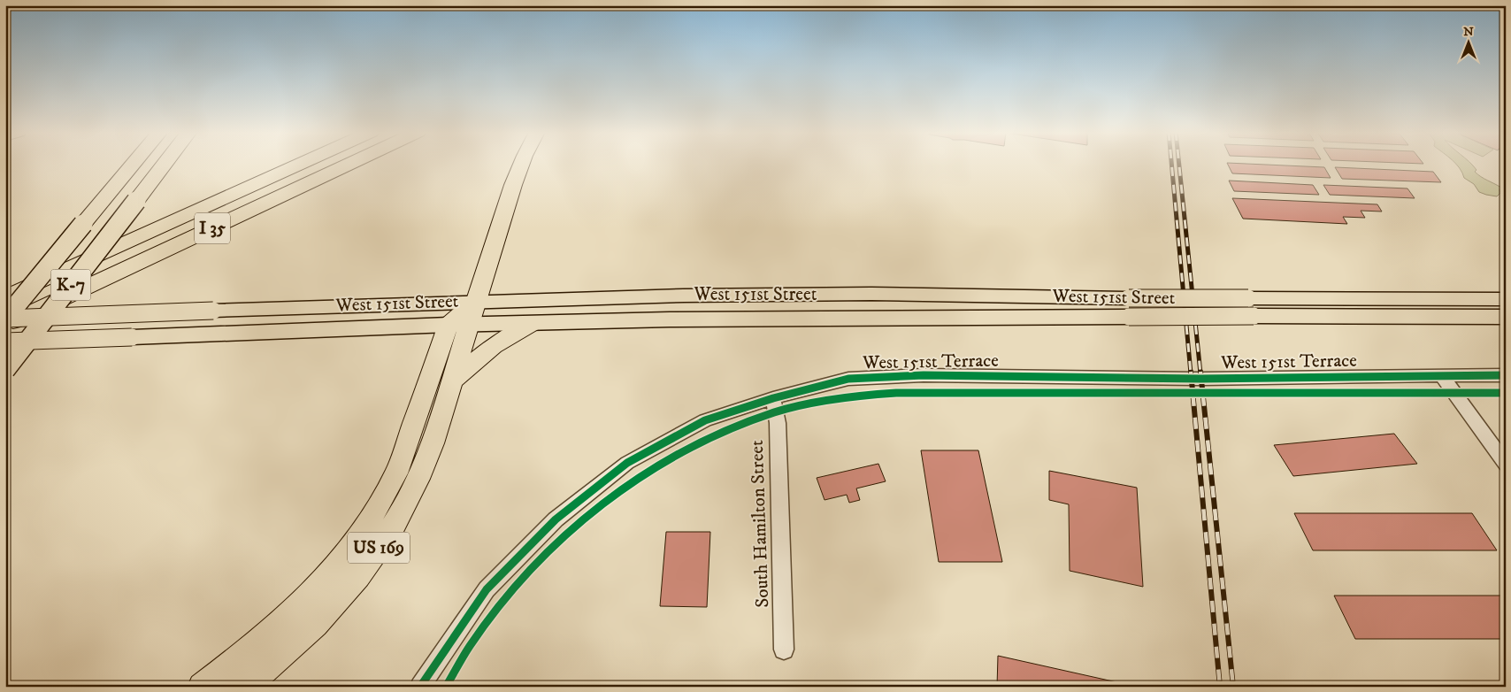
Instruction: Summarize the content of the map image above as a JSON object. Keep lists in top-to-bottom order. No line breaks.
{"streets":{"highway":["I 35","K-7","US 169"],"main road":["West 151st Street"],"street":["West 151st Terrace","South Hamilton Street"]},"crossings":[["West 151st Street","US 169"],["West 151st Terrace","South Hamilton Street"]],"north":"top"}
